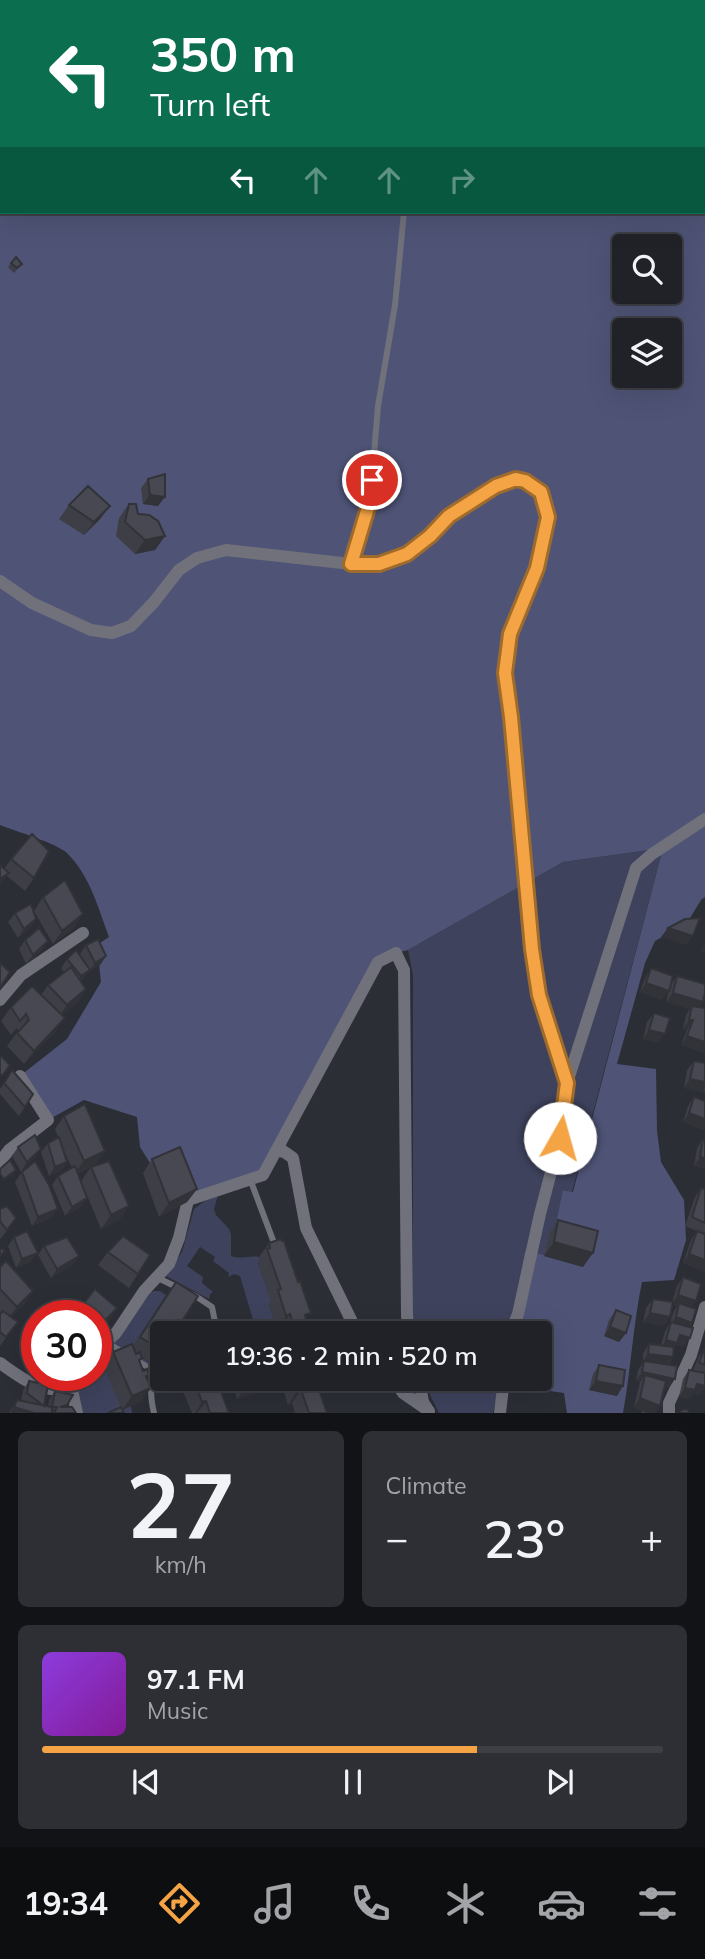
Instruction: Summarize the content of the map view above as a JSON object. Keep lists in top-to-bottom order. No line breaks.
{"page":{"turn":["350 m","Turn left"],"limit":"30","trip":"19:36 · 2 min · 520 m","tile":[["27","km/h"],"Climate"],"heat":["−","23°","+"],"song":["97.1 FM","Music"],"tabs":"19:34"}}
